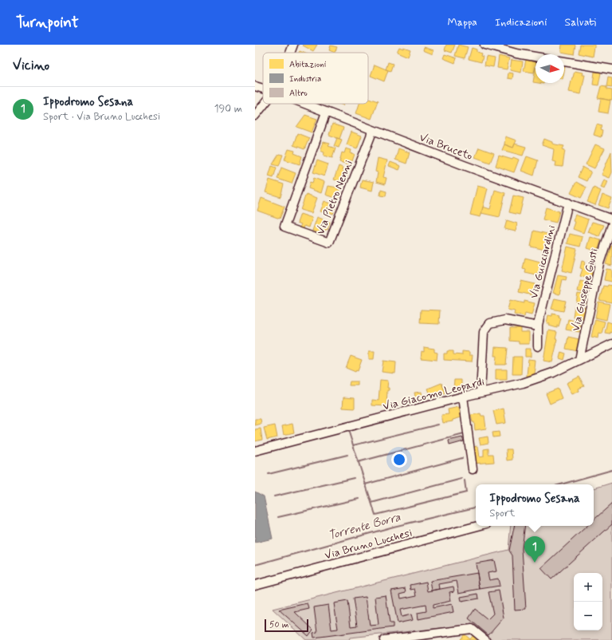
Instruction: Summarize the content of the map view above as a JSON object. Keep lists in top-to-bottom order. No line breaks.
{"streets":{"street":["Via Bruceto","Via Pietro Nenni","Via Guicciardini","Via Giuseppe Giusti","Via Giacomo Leopardi","Via Bruno Lucchesi"]},"crossings":[["Via Bruceto","Via Pietro Nenni"],["Via Bruceto","Via Guicciardini"],["Via Giuseppe Giusti","Via Giacomo Leopardi"]],"water":["Torrente Borra"],"legend":["Abitazioni","Industria","Altro"],"scale_bar":"50 m","north":"right","page":{"header":"Turnpoint","nav":["Mappa","Indicazioni","Salvati"],"heading":"Vicino","list":[{"mark":"1","name":"Ippodromo Sesana","note":"Sport · Via Bruno Lucchesi","value":"190 m"}],"popup":["Ippodromo Sesana","Sport"],"pins":"1","map_buttons":["+","−"],"scale":"50 m"}}
